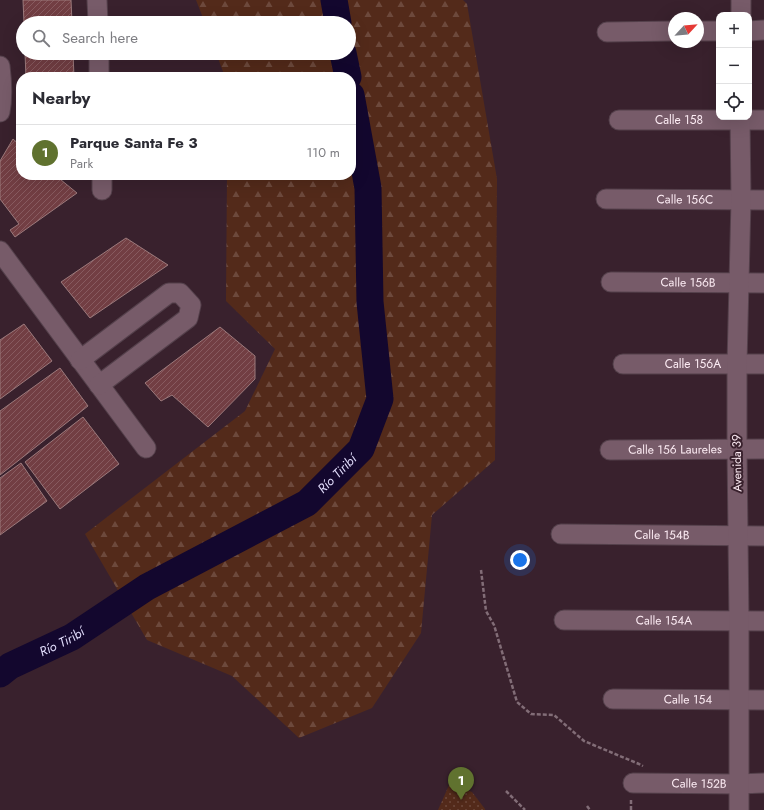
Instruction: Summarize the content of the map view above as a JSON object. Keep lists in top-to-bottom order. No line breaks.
{"streets":{"street":["Calle 158","Calle 156C","Calle 156B","Calle 156A","Calle 156 Laureles","Avenida 39","Calle 154B","Calle 154A","Calle 154","Calle 152B"]},"crossings":[["Calle 156C","Avenida 39"],["Calle 156B","Avenida 39"],["Calle 156A","Avenida 39"],["Calle 156 Laureles","Avenida 39"],["Avenida 39","Calle 154B"],["Avenida 39","Calle 154A"],["Avenida 39","Calle 154"],["Avenida 39","Calle 152B"]],"water":["Río Tiribí"],"north":"top right","page":{"map_buttons":["+","−"],"search":"Search here","heading":"Nearby","list":[{"mark":"1","name":"Parque Santa Fe 3","note":"Park","value":"110 m"}],"pins":"1"}}
